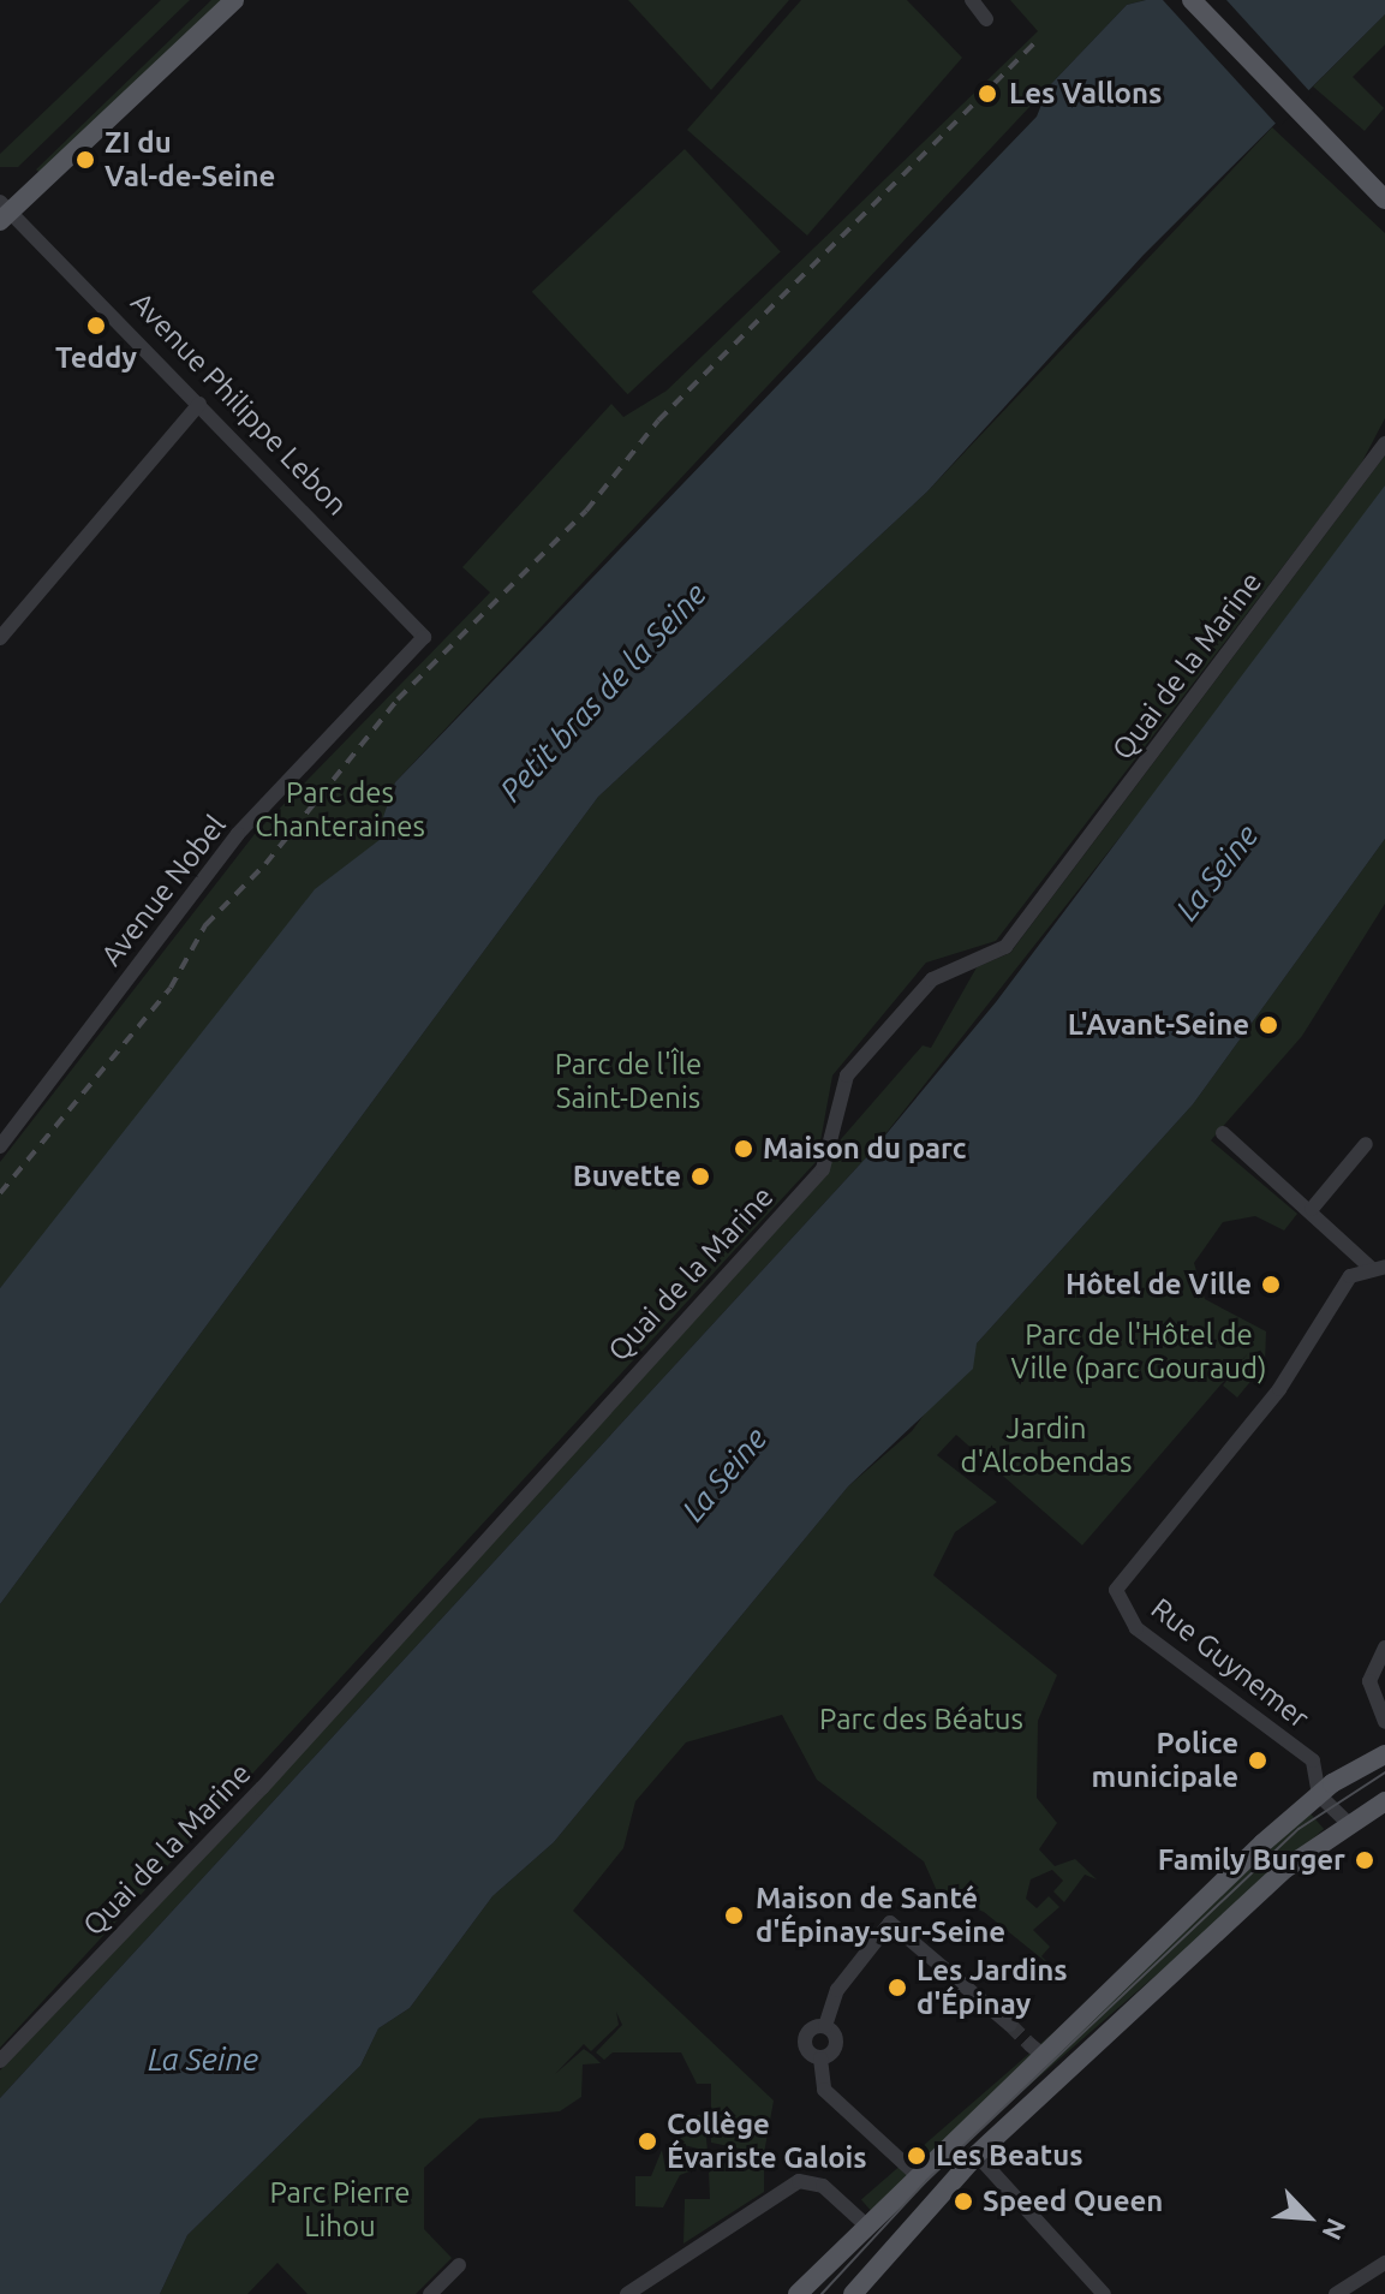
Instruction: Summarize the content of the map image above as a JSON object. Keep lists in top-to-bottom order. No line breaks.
{"streets":{"street":["Avenue Philippe Lebon","Quai de la Marine","Avenue Nobel","Rue Guynemer"]},"crossings":[["Avenue Philippe Lebon","Avenue Nobel"]],"water":["Petit bras de la Seine","La Seine"],"parks":["Parc des Chanteraines","Parc de l'Île Saint-Denis","Parc de l'Hôtel de Ville (parc Gouraud)","Jardin d'Alcobendas","Parc des Béatus","Parc Pierre Lihou"],"places":["Les Vallons","ZI du Val-de-Seine","Teddy","L'Avant-Seine","Maison du parc","Buvette","Hôtel de Ville","Police municipale","Family Burger","Maison de Santé d'Épinay-sur-Seine","Les Jardins d'Épinay","Collège Évariste Galois","Les Beatus","Speed Queen"],"north":"bottom right"}
